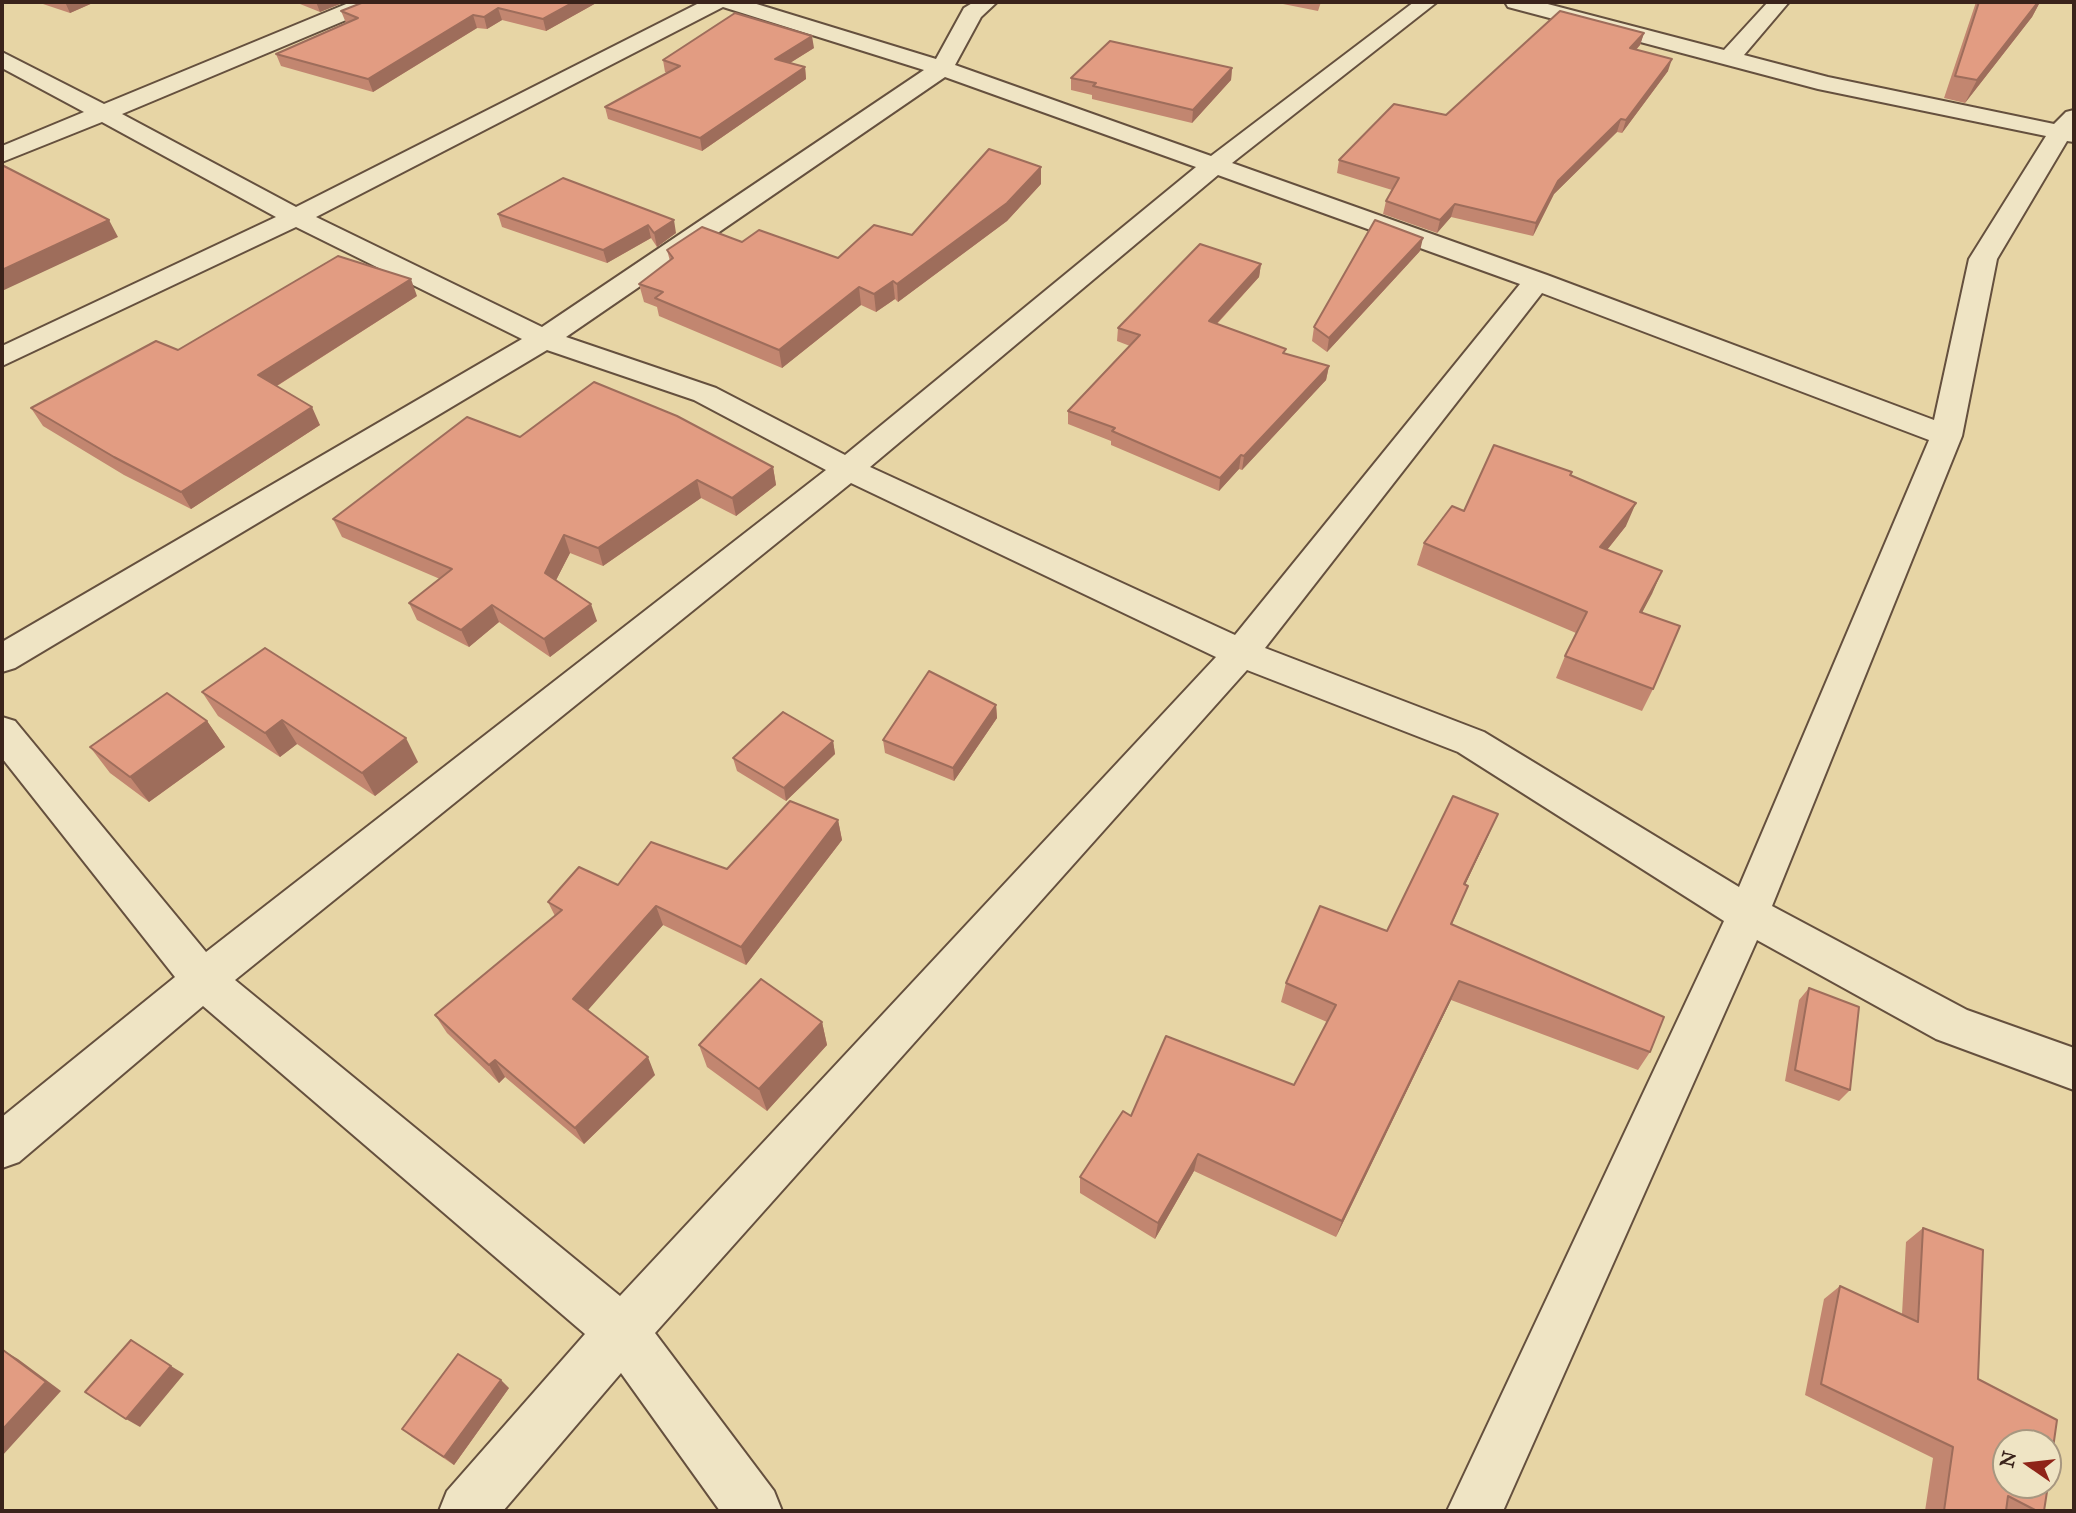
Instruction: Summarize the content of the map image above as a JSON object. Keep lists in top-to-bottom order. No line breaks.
{"north":"left"}
